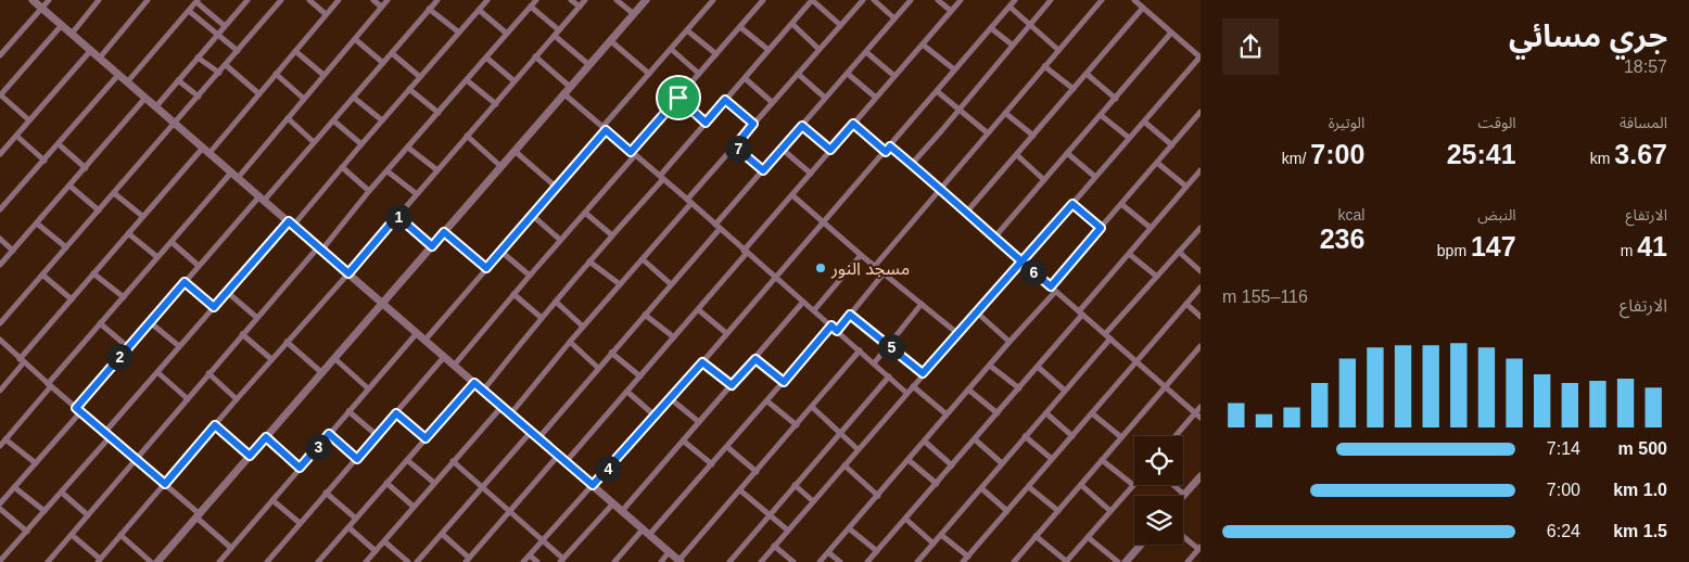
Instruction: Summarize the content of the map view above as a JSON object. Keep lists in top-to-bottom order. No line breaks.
{"places":["مسجد النور"],"page":{"heading":["جري مسائي","18:57"],"stats":[["المسافة","3.67 km"],["الوقت","25:41"],["الوتيرة","7:00 /km"],["الارتفاع","41 m"],["النبض","147 bpm"],["kcal","236"]],"pins":["7","1","6","5","2","3","4"],"chart":["الارتفاع","116–155 m"],"list":[{"name":"500 m","note":"7:14"},{"name":"1.0 km","note":"7:00"},{"name":"1.5 km","note":"6:24"}]}}
